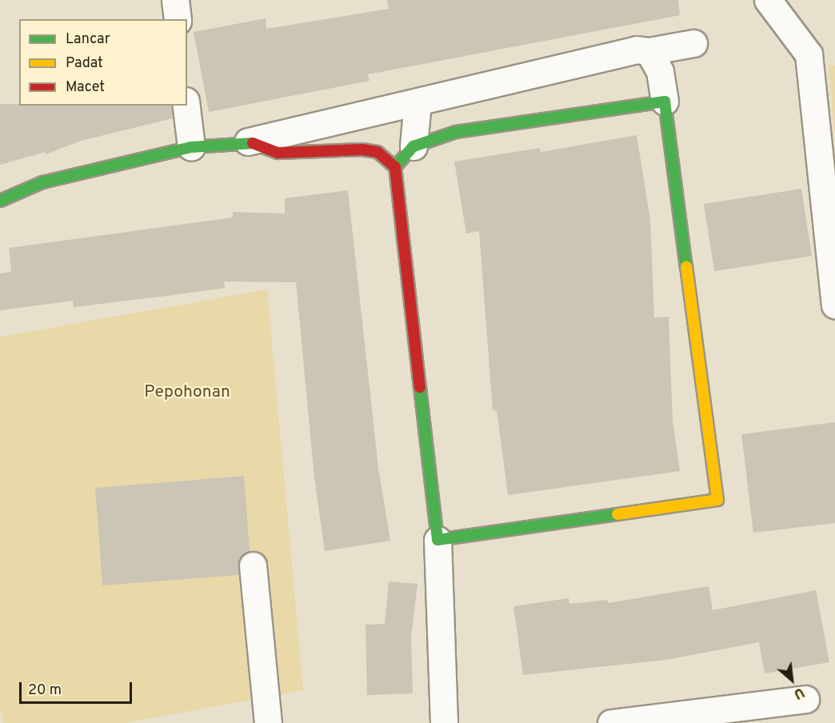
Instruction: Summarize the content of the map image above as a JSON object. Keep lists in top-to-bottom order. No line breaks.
{"parks":["Pepohonan"],"legend":["Lancar","Padat","Macet"],"scale_bar":"20 m","north":"bottom right"}
